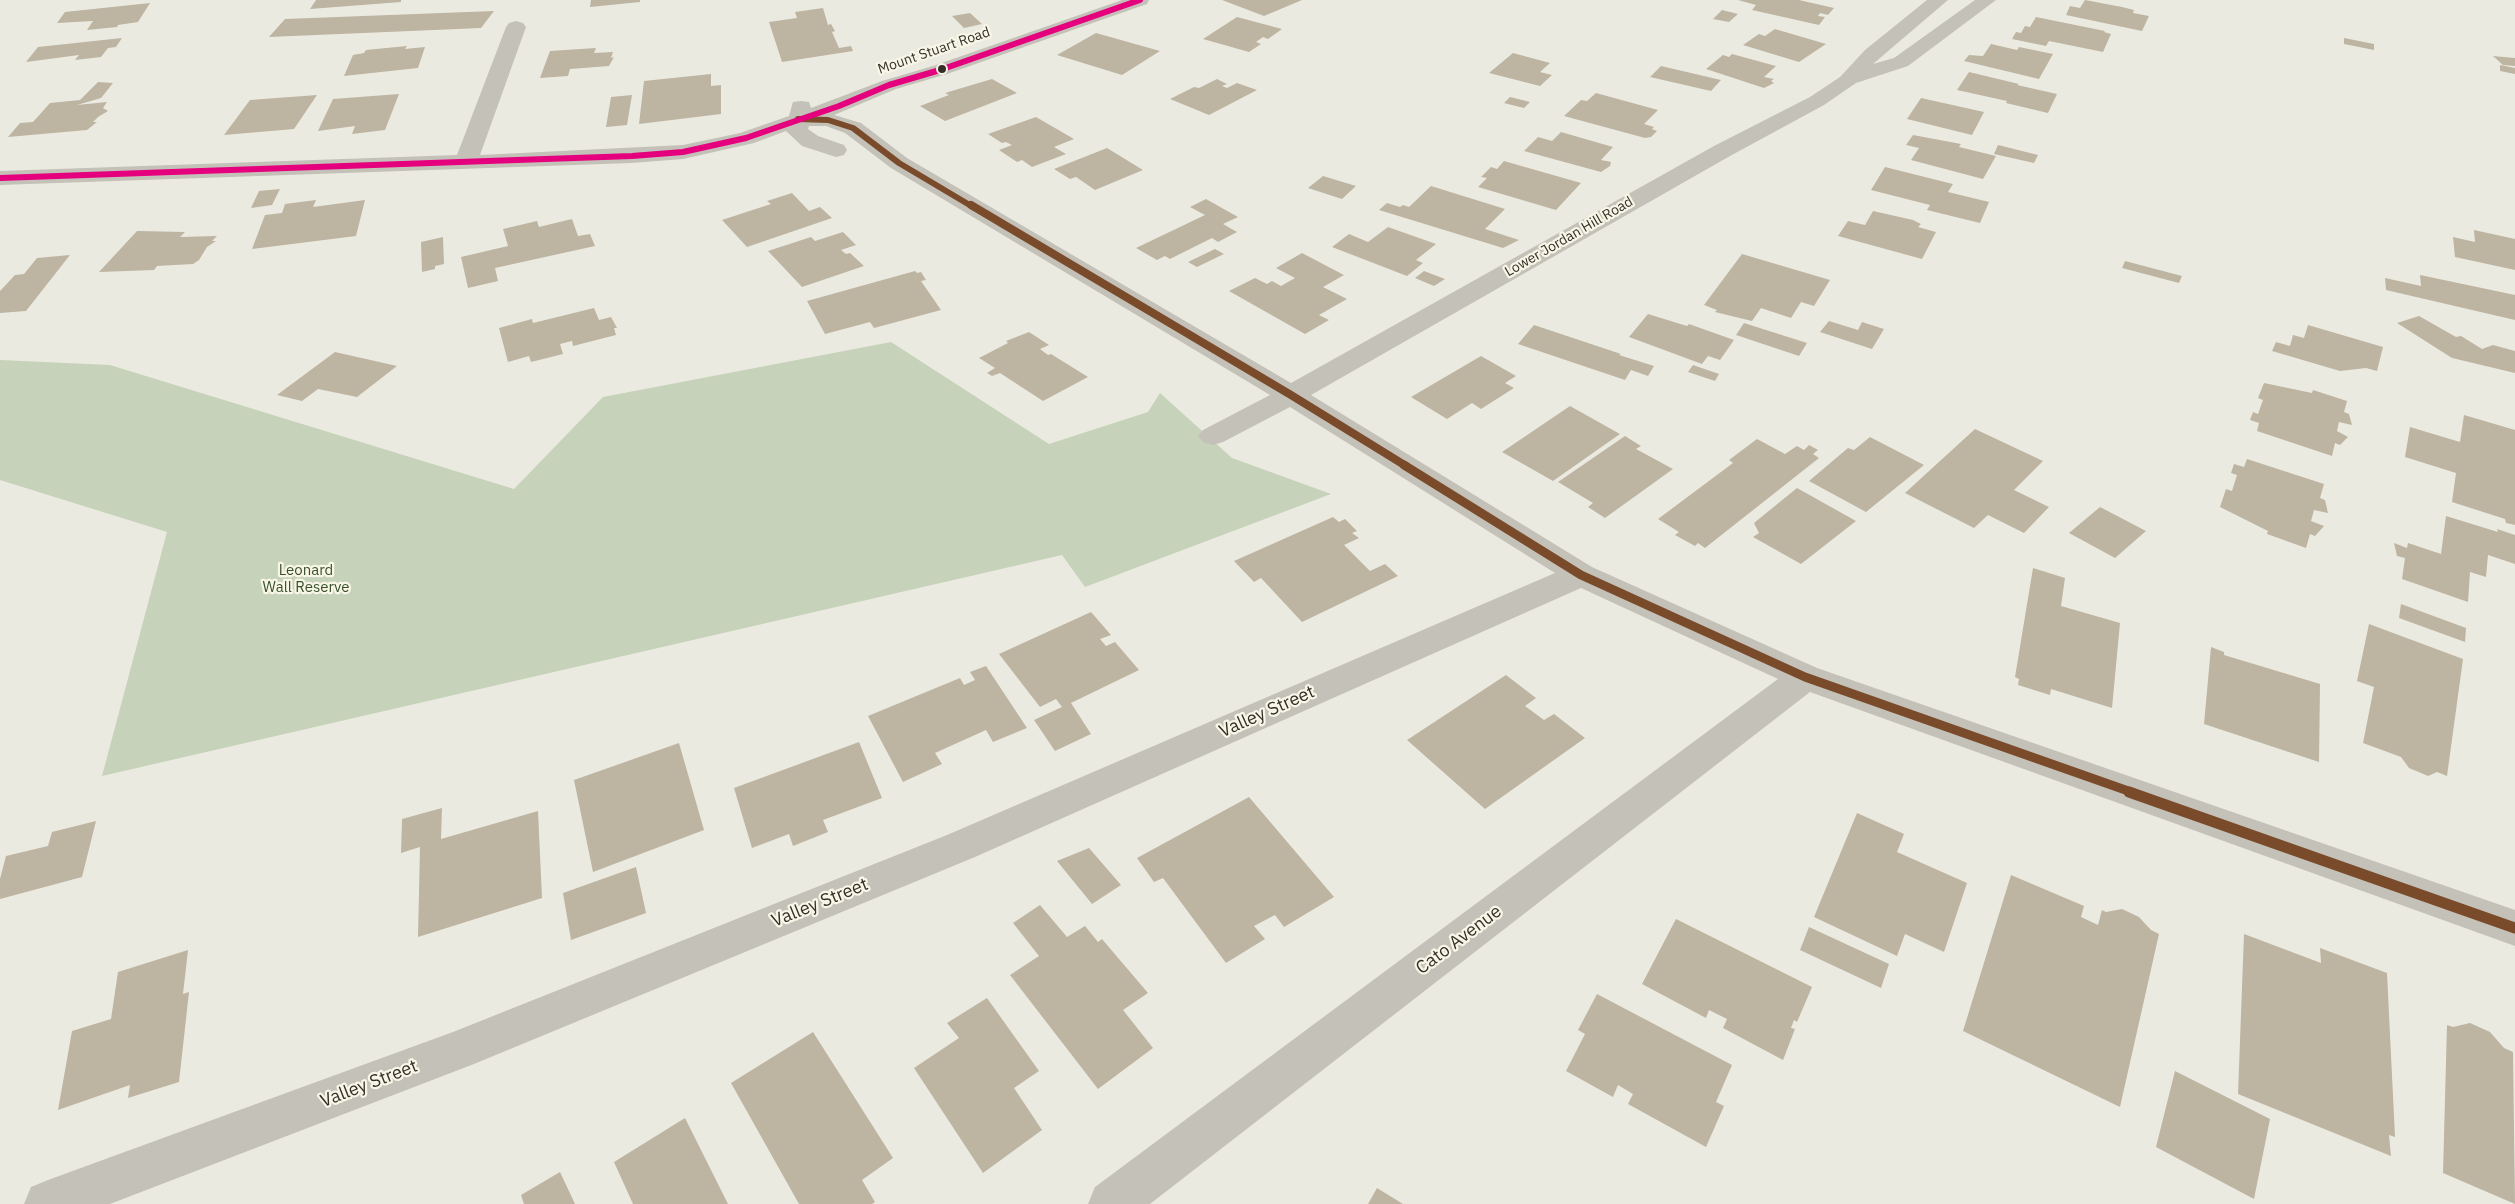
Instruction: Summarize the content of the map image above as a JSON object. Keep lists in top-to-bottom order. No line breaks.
{"streets":{"street":["Mount Stuart Road","Lower Jordan Hill Road","Valley Street","Cato Avenue"]},"parks":["Leonard Wall Reserve"]}
